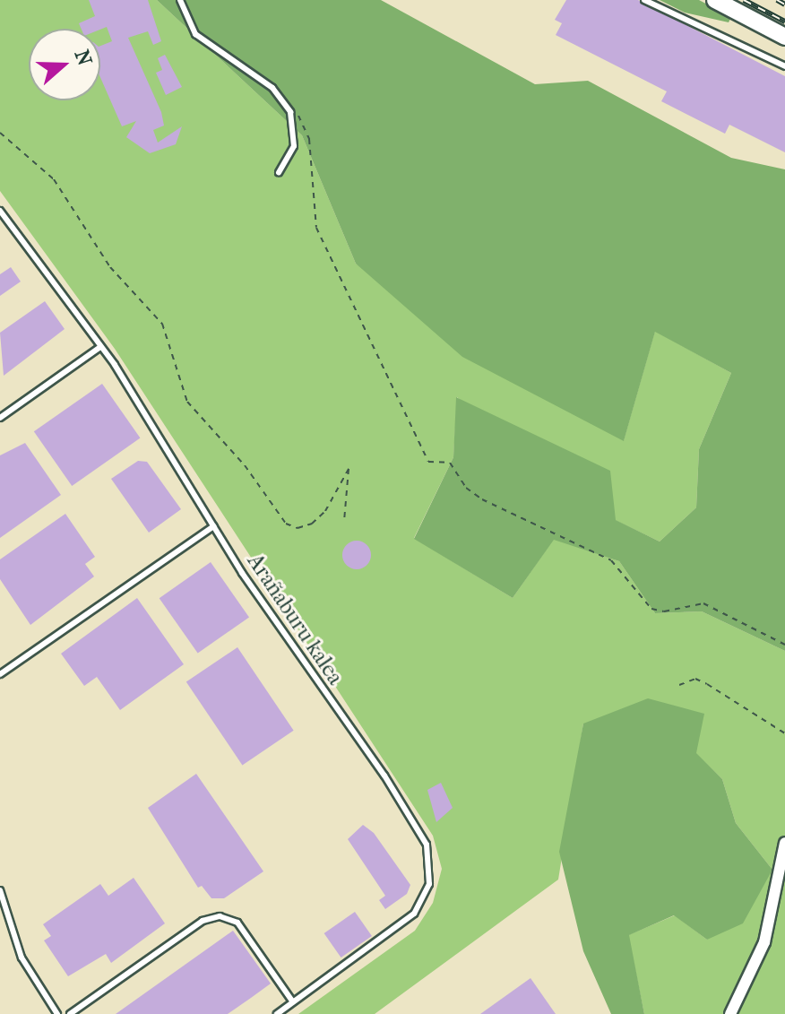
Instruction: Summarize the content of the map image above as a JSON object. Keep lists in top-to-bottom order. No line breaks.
{"streets":{"lane":["Arañaburu kalea"]},"north":"right"}
